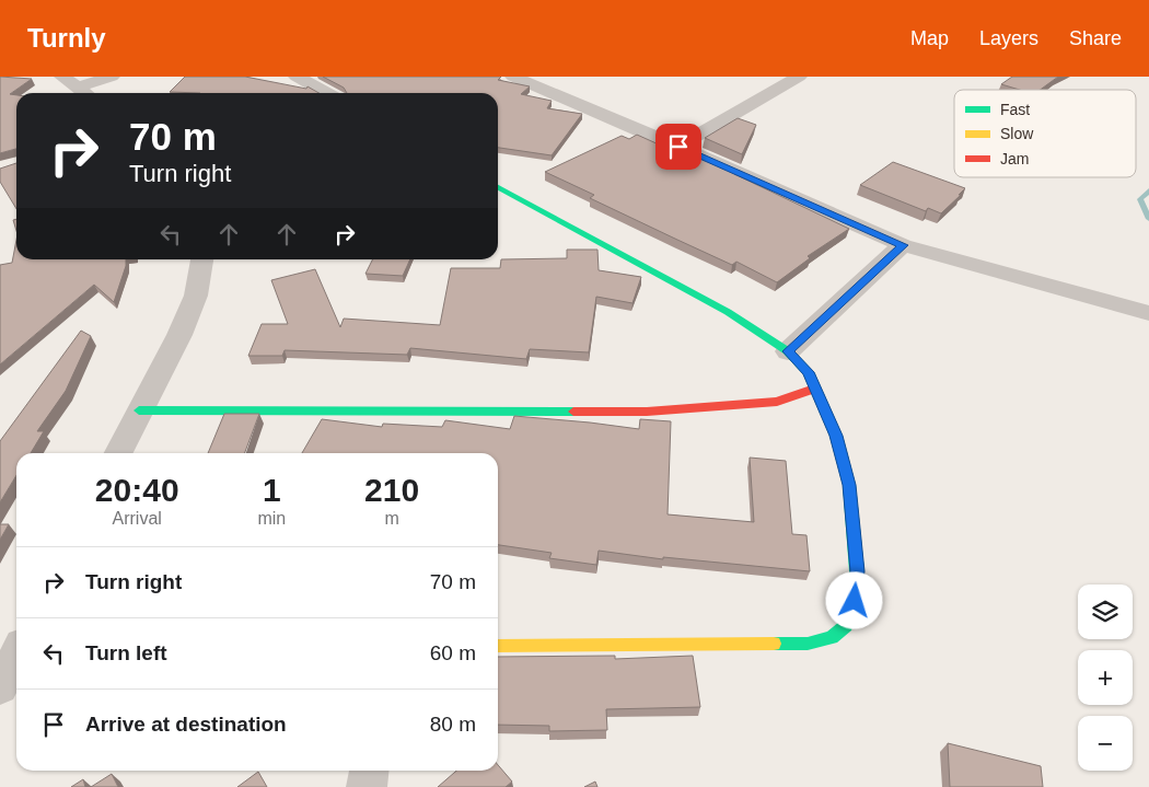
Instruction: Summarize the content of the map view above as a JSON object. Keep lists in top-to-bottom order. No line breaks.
{"legend":["Fast","Slow","Jam"],"page":{"header":"Turnly","nav":["Map","Layers","Share"],"turn":["70 m","Turn right"],"eta":["20:40","Arrival","1","min","210","m"],"list":[{"name":"Turn right","value":"70 m"},{"name":"Turn left","value":"60 m"},{"name":"Arrive at destination","value":"80 m"}],"map_buttons":["+","−"]}}
